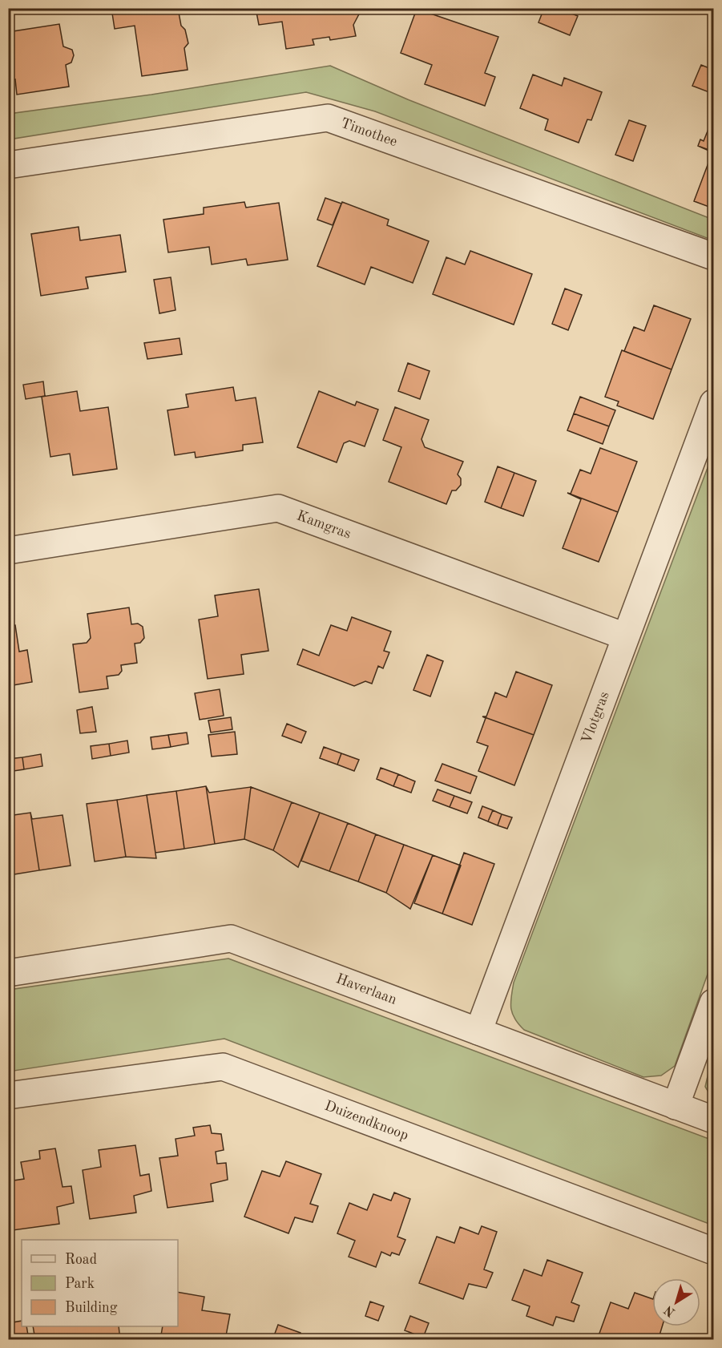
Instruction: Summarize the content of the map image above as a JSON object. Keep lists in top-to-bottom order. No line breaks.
{"streets":{"street":["Timothee","Kamgras","Vlotgras","Haverlaan","Duizendknoop"]},"crossings":[["Kamgras","Vlotgras"],["Vlotgras","Haverlaan"]],"legend":["Road","Park","Building"],"north":"bottom left"}
